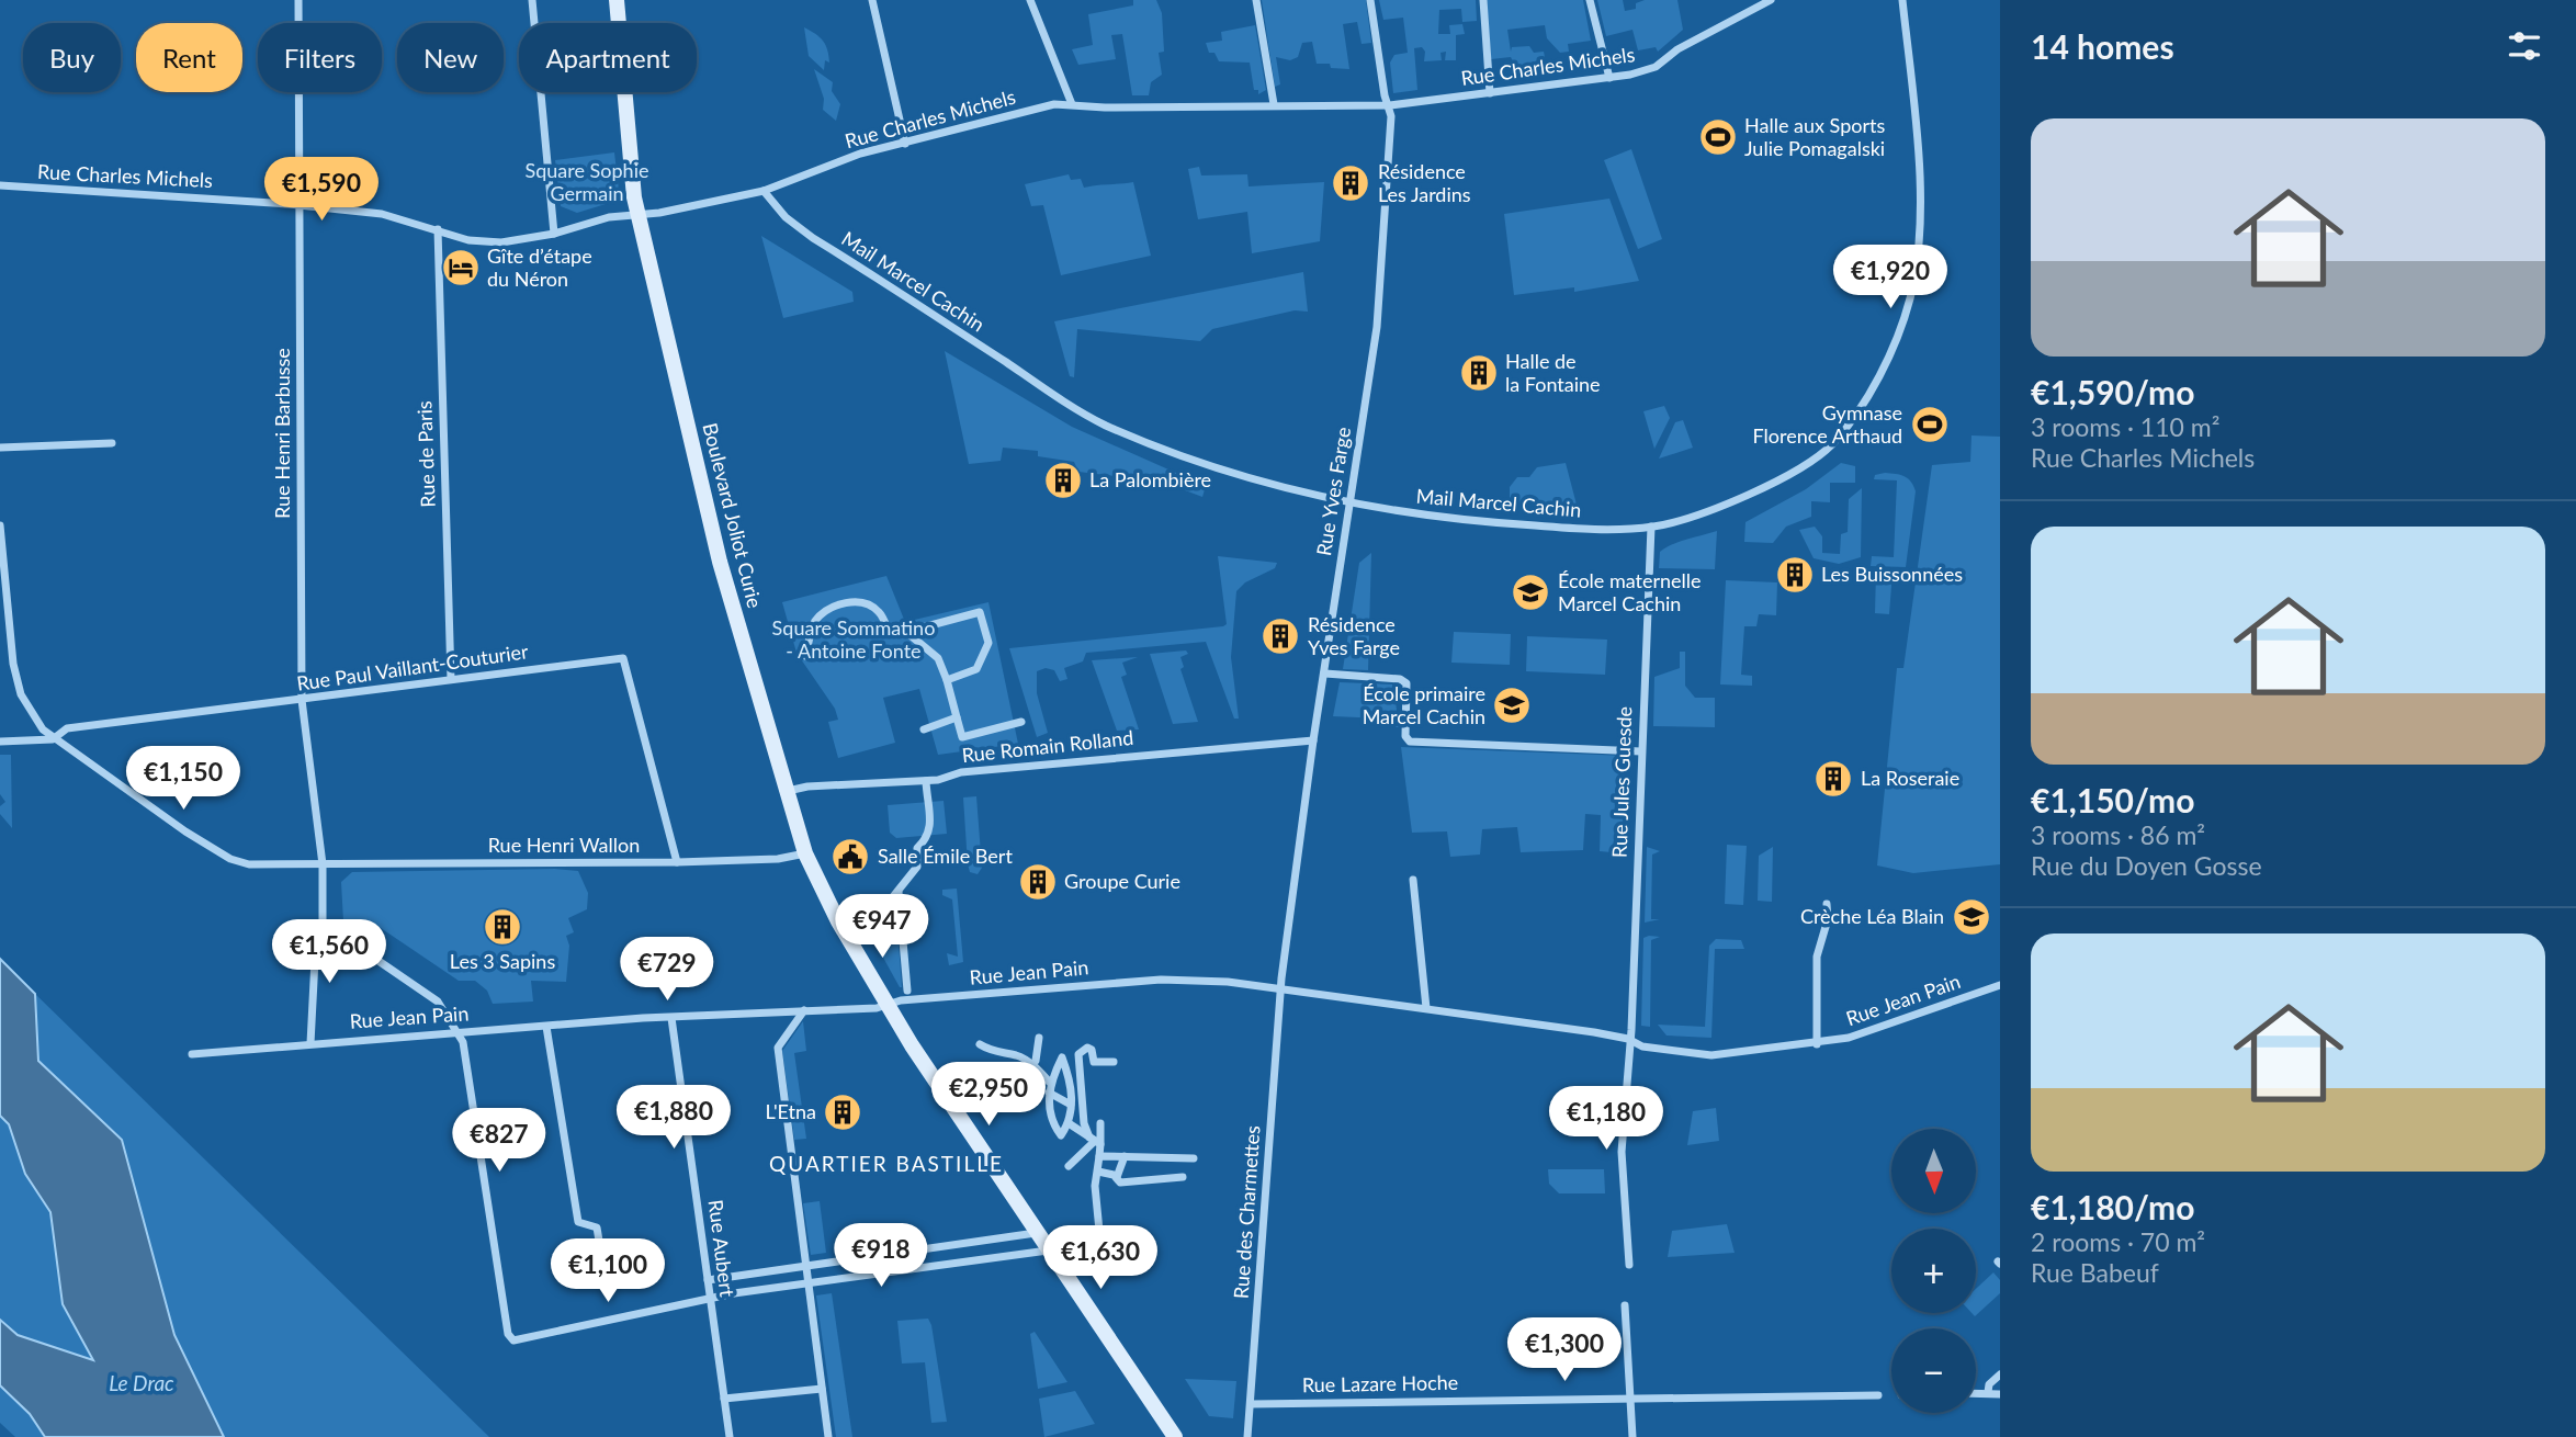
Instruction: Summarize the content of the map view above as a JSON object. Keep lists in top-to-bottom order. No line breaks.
{"streets":{"street":["Rue Charles Michels","Mail Marcel Cachin","Rue Henri Barbusse","Rue de Paris","Rue Yves Farge","Boulevard Joliot Curie","Rue Paul Vaillant-Couturier","Rue Romain Rolland","Rue Jules Guesde","Rue Henri Wallon","Rue Jean Pain","Rue des Charmettes","Rue Aubert","Rue Lazare Hoche"]},"crossings":[["Rue Charles Michels","Mail Marcel Cachin"],["Rue Charles Michels","Rue Henri Barbusse"],["Rue Charles Michels","Rue de Paris"],["Rue Charles Michels","Rue Yves Farge"],["Rue Charles Michels","Boulevard Joliot Curie"],["Mail Marcel Cachin","Rue Yves Farge"],["Mail Marcel Cachin","Rue Jules Guesde"],["Rue Henri Barbusse","Rue Paul Vaillant-Couturier"],["Rue Henri Barbusse","Rue Henri Wallon"],["Rue de Paris","Rue Paul Vaillant-Couturier"],["Rue Yves Farge","Rue Romain Rolland"],["Rue Yves Farge","Rue Jean Pain"],["Rue Yves Farge","Rue des Charmettes"],["Boulevard Joliot Curie","Rue Romain Rolland"],["Boulevard Joliot Curie","Rue Henri Wallon"],["Boulevard Joliot Curie","Rue Jean Pain"],["Rue Paul Vaillant-Couturier","Rue Henri Wallon"],["Rue Jules Guesde","Rue Jean Pain"],["Rue Jean Pain","Rue des Charmettes"],["Rue Jean Pain","Rue Aubert"],["Rue des Charmettes","Rue Lazare Hoche"]],"districts":["QUARTIER BASTILLE"],"water":["Le Drac"],"parks":["Square Sophie Germain","Square Sommatino - Antoine Fonte"],"places":{"sports":["Halle aux Sports Julie Pomagalski","Gymnase Florence Arthaud"],"building":["Résidence Les Jardins","Halle de la Fontaine","La Palombière","Les Buissonnées","Résidence Yves Farge","La Roseraie","Groupe Curie","Les 3 Sapins","L'Etna"],"hotel":["Gîte d’étape du Néron"],"school or university":["École maternelle Marcel Cachin","École primaire Marcel Cachin","Crèche Léa Blain"],"public building":["Salle Émile Bert"]},"north":"bottom","page":{"heading":"14 homes","chip":["Buy","Rent","Filters","New","Apartment"],"list":[{"name":"€1,590/mo","note":"3 rooms · 110 m² · Rue Charles Michels"},{"name":"€1,150/mo","note":"3 rooms · 86 m² · Rue du Doyen Gosse"},{"name":"€1,180/mo","note":"2 rooms · 70 m² · Rue Babeuf"}],"price":["€1,590","€1,920","€1,150","€947","€1,560","€729","€2,950","€1,880","€1,180","€827","€918","€1,630","€1,100","€1,300"],"map_buttons":["+","−"]}}
